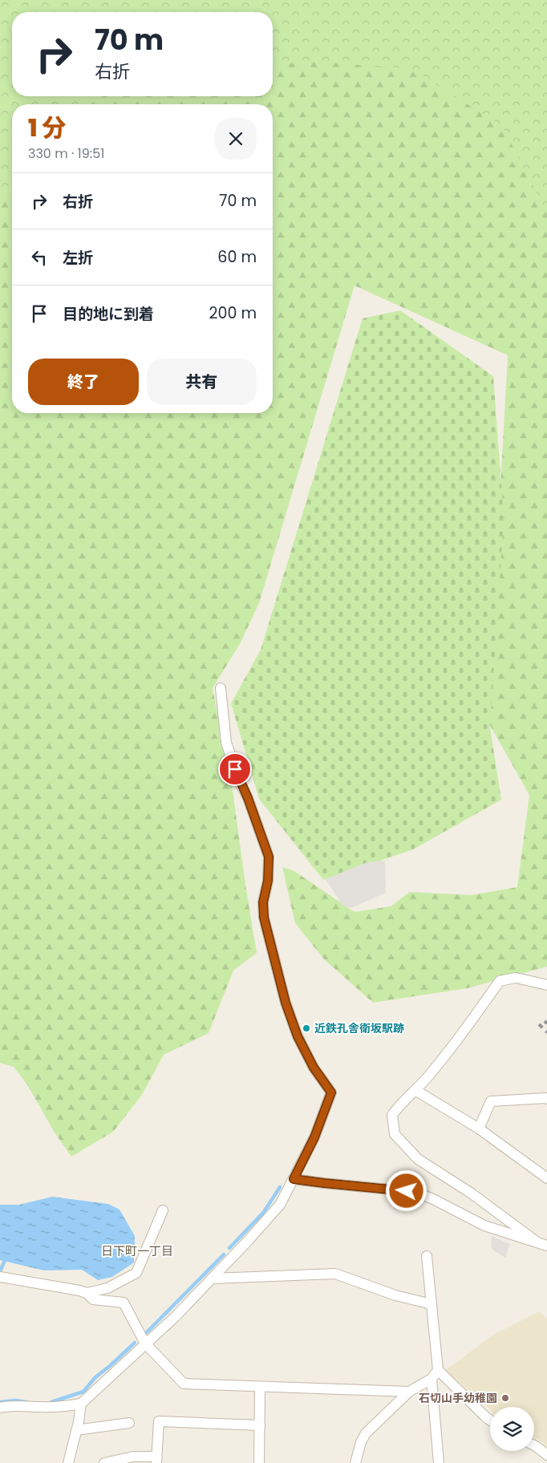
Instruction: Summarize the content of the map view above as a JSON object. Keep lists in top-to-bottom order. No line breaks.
{"districts":["日下町一丁目"],"places":["近鉄孔舎衛坂駅跡","石切山手幼稚園"],"page":{"turn":["70 m","右折"],"heading":["1 分","330 m · 19:51"],"list":[{"name":"右折","value":"70 m"},{"name":"左折","value":"60 m"},{"name":"目的地に到着","value":"200 m"}],"buttons":["終了","共有"]}}
